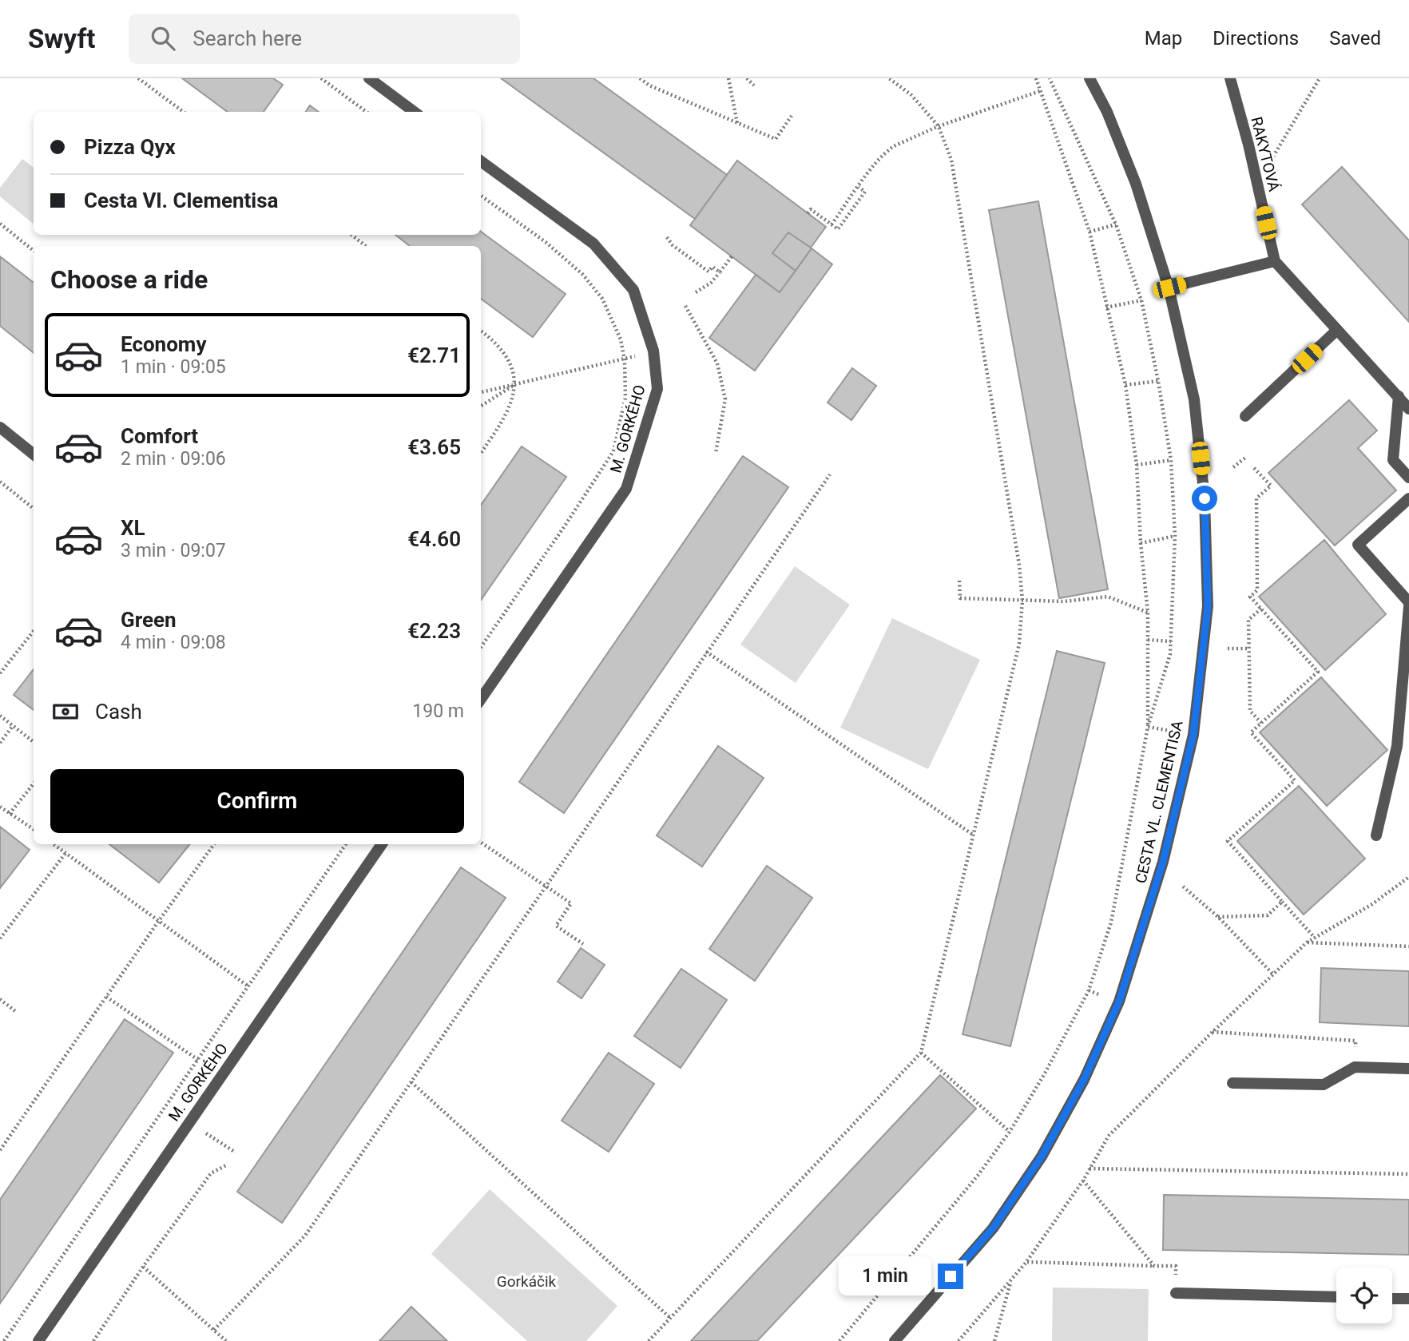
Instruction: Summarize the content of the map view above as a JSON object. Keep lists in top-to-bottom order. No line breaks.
{"streets":{"street":["RAKYTOVÁ","M. GORKÉHO","CESTA VL. CLEMENTISA"]},"parks":["Gorkáčik"],"page":{"header":"Swyft","search":"Search here","nav":["Map","Directions","Saved"],"banner":["Pizza Qyx","Cesta Vl. Clementisa"],"heading":"Choose a ride","list":[{"name":"Economy","note":"1 min · 09:05","value":"€2.71"},{"name":"Comfort","note":"2 min · 09:06","value":"€3.65"},{"name":"XL","note":"3 min · 09:07","value":"€4.60"},{"name":"Green","note":"4 min · 09:08","value":"€2.23"}],"pay":["Cash","190 m"],"buttons":"Confirm","bubble":"1 min"}}
